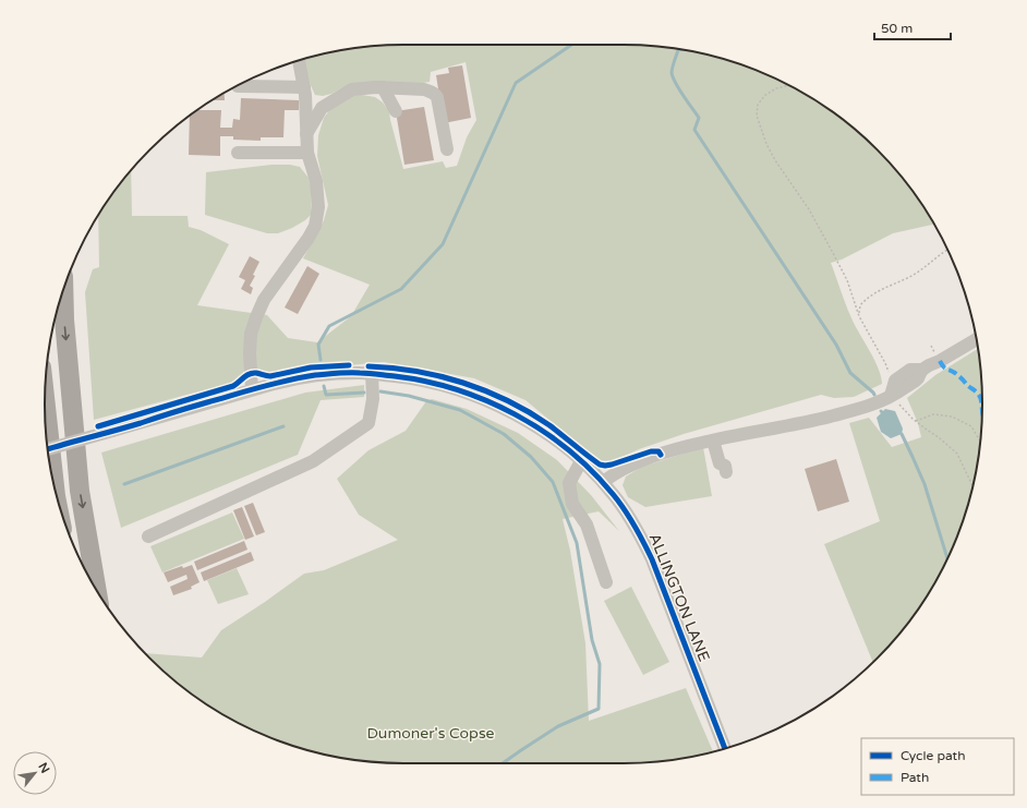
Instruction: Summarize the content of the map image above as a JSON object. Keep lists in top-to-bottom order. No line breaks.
{"streets":{"street":["ALLINGTON LANE"]},"parks":["Dumoner's Copse"],"legend":["Cycle path","Path"],"scale_bar":"50 m","north":"top right"}
